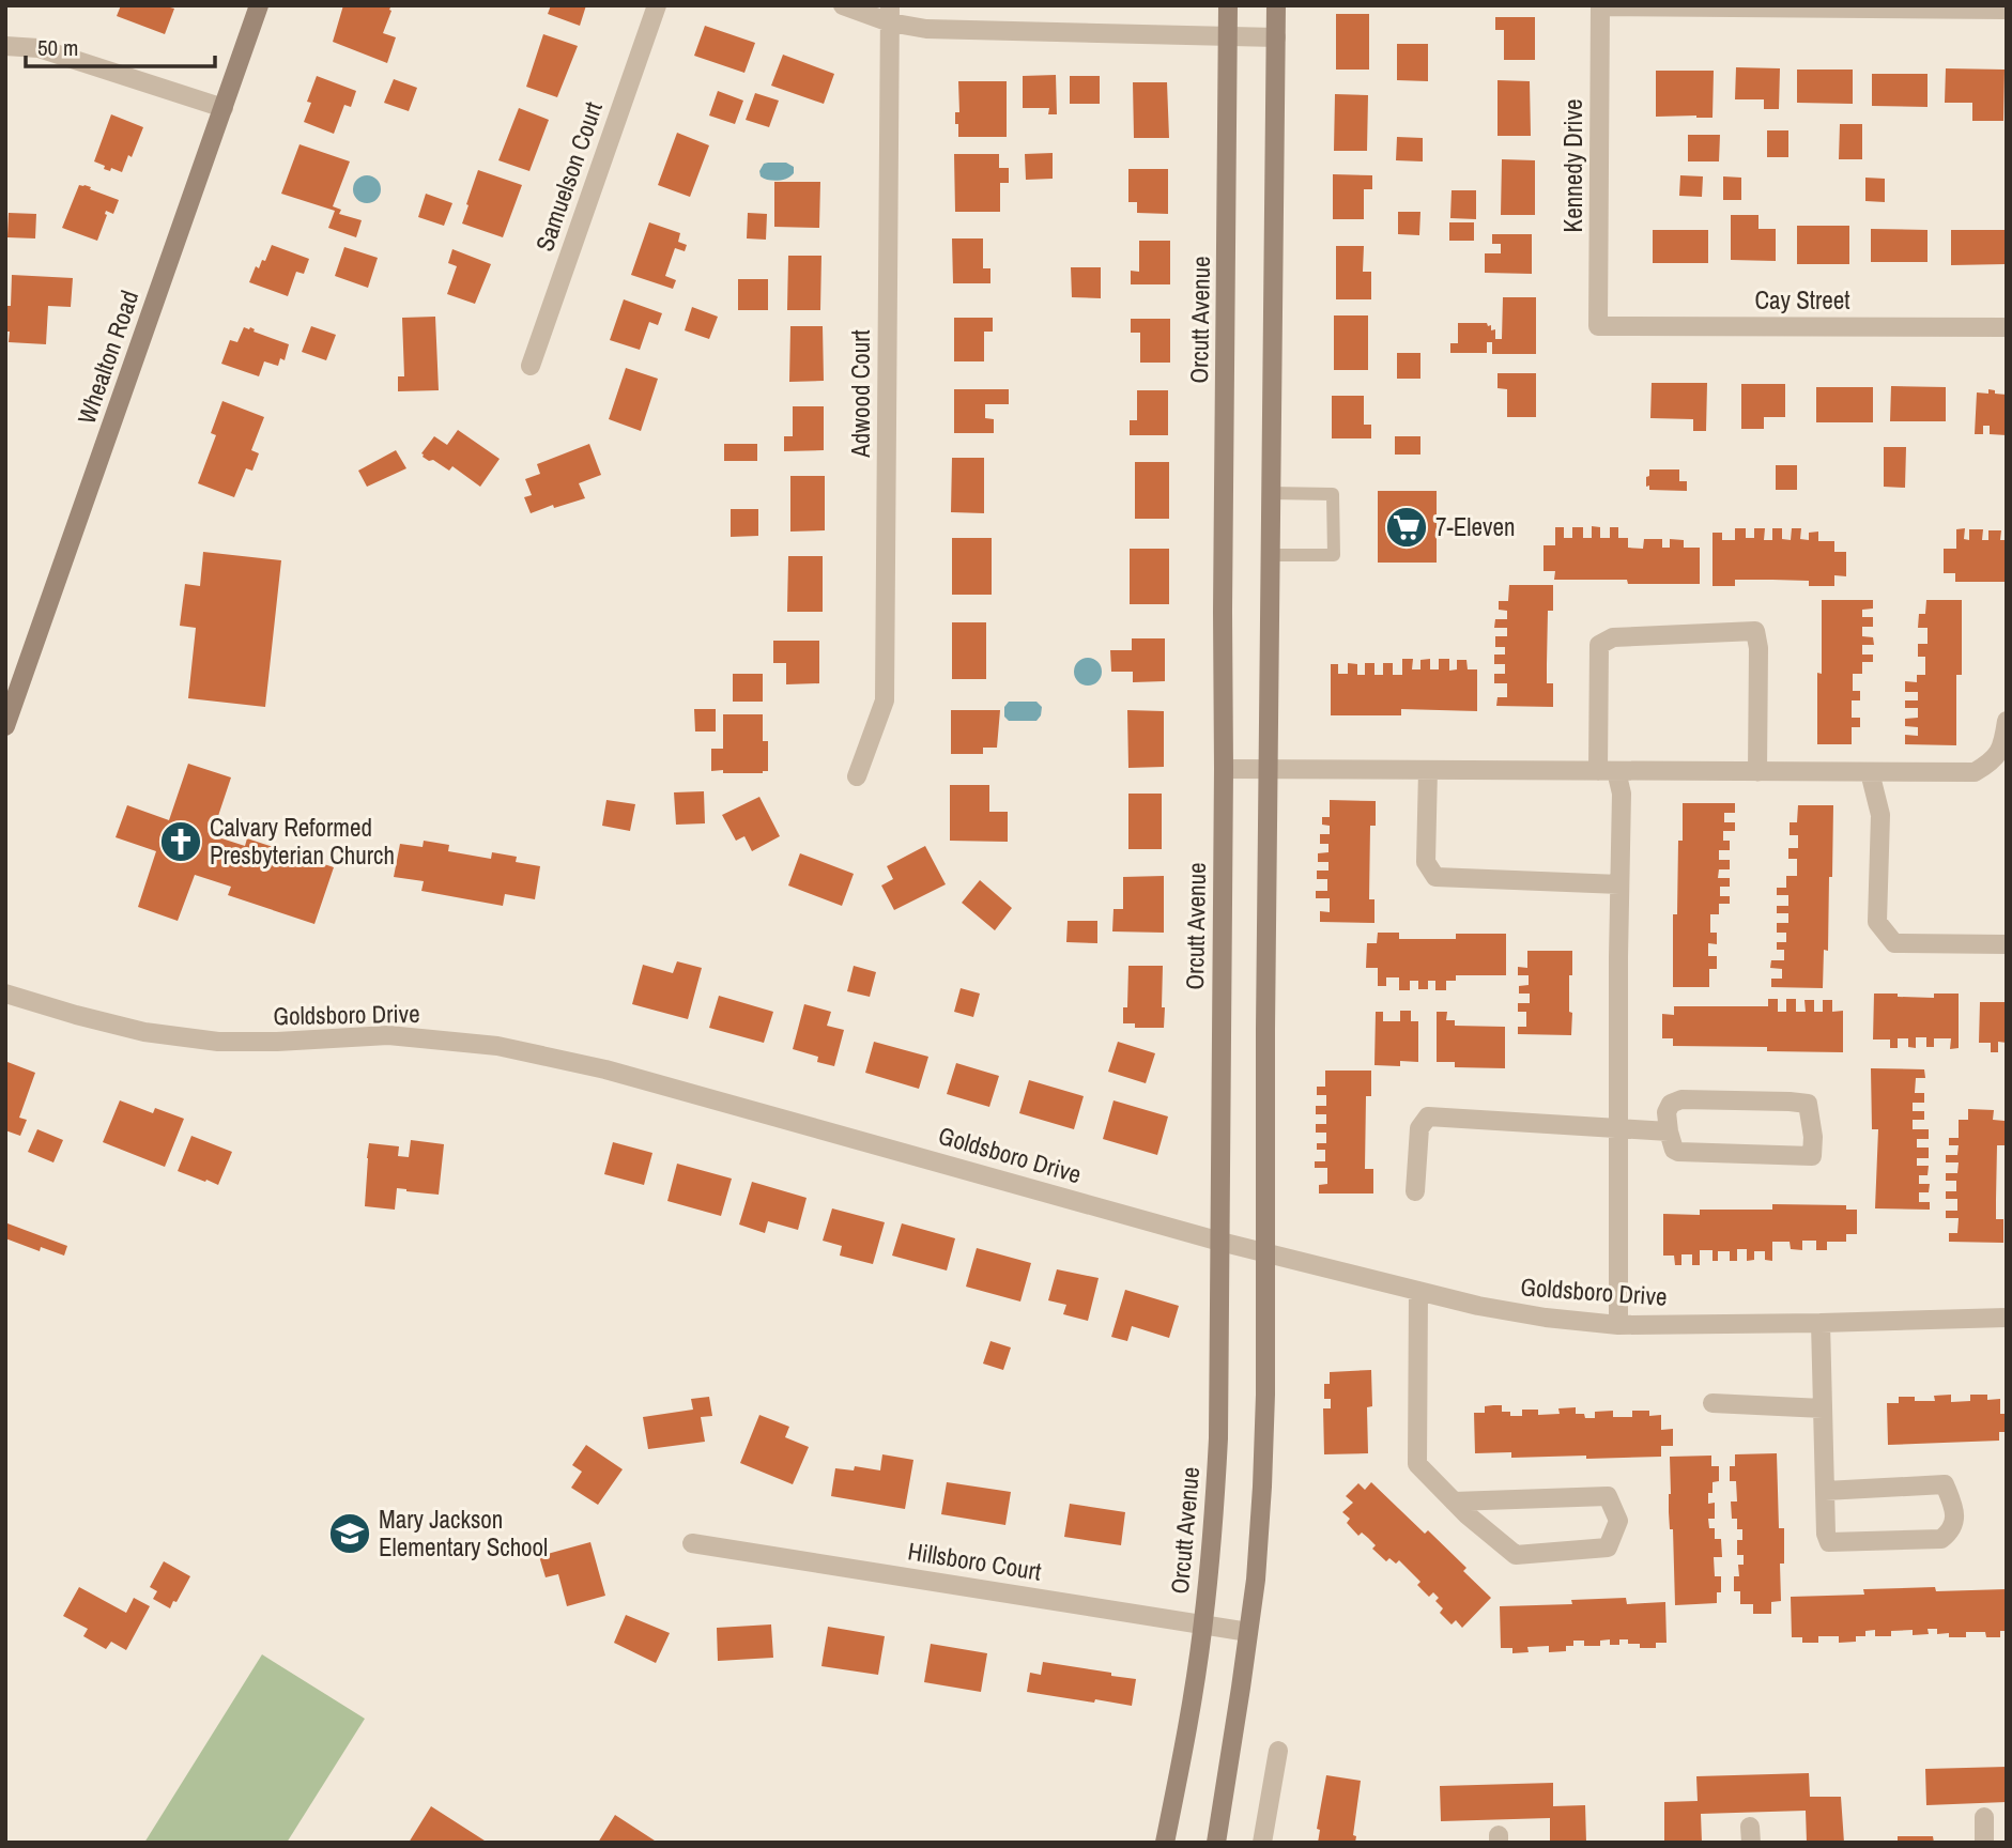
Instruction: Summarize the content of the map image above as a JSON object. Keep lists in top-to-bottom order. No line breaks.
{"streets":{"main road":["Orcutt Avenue","Whealton Road"],"street":["Kennedy Drive","Samuelson Court","Cay Street","Adwood Court","Goldsboro Drive","Hillsboro Court"]},"crossings":[["Kennedy Drive","Cay Street"],["Orcutt Avenue","Goldsboro Drive"],["Orcutt Avenue","Hillsboro Court"]],"places":{"supermarket":["7-Eleven"],"church":["Calvary Reformed Presbyterian Church"],"school or university":["Mary Jackson Elementary School"]},"scale_bar":"50 m"}
